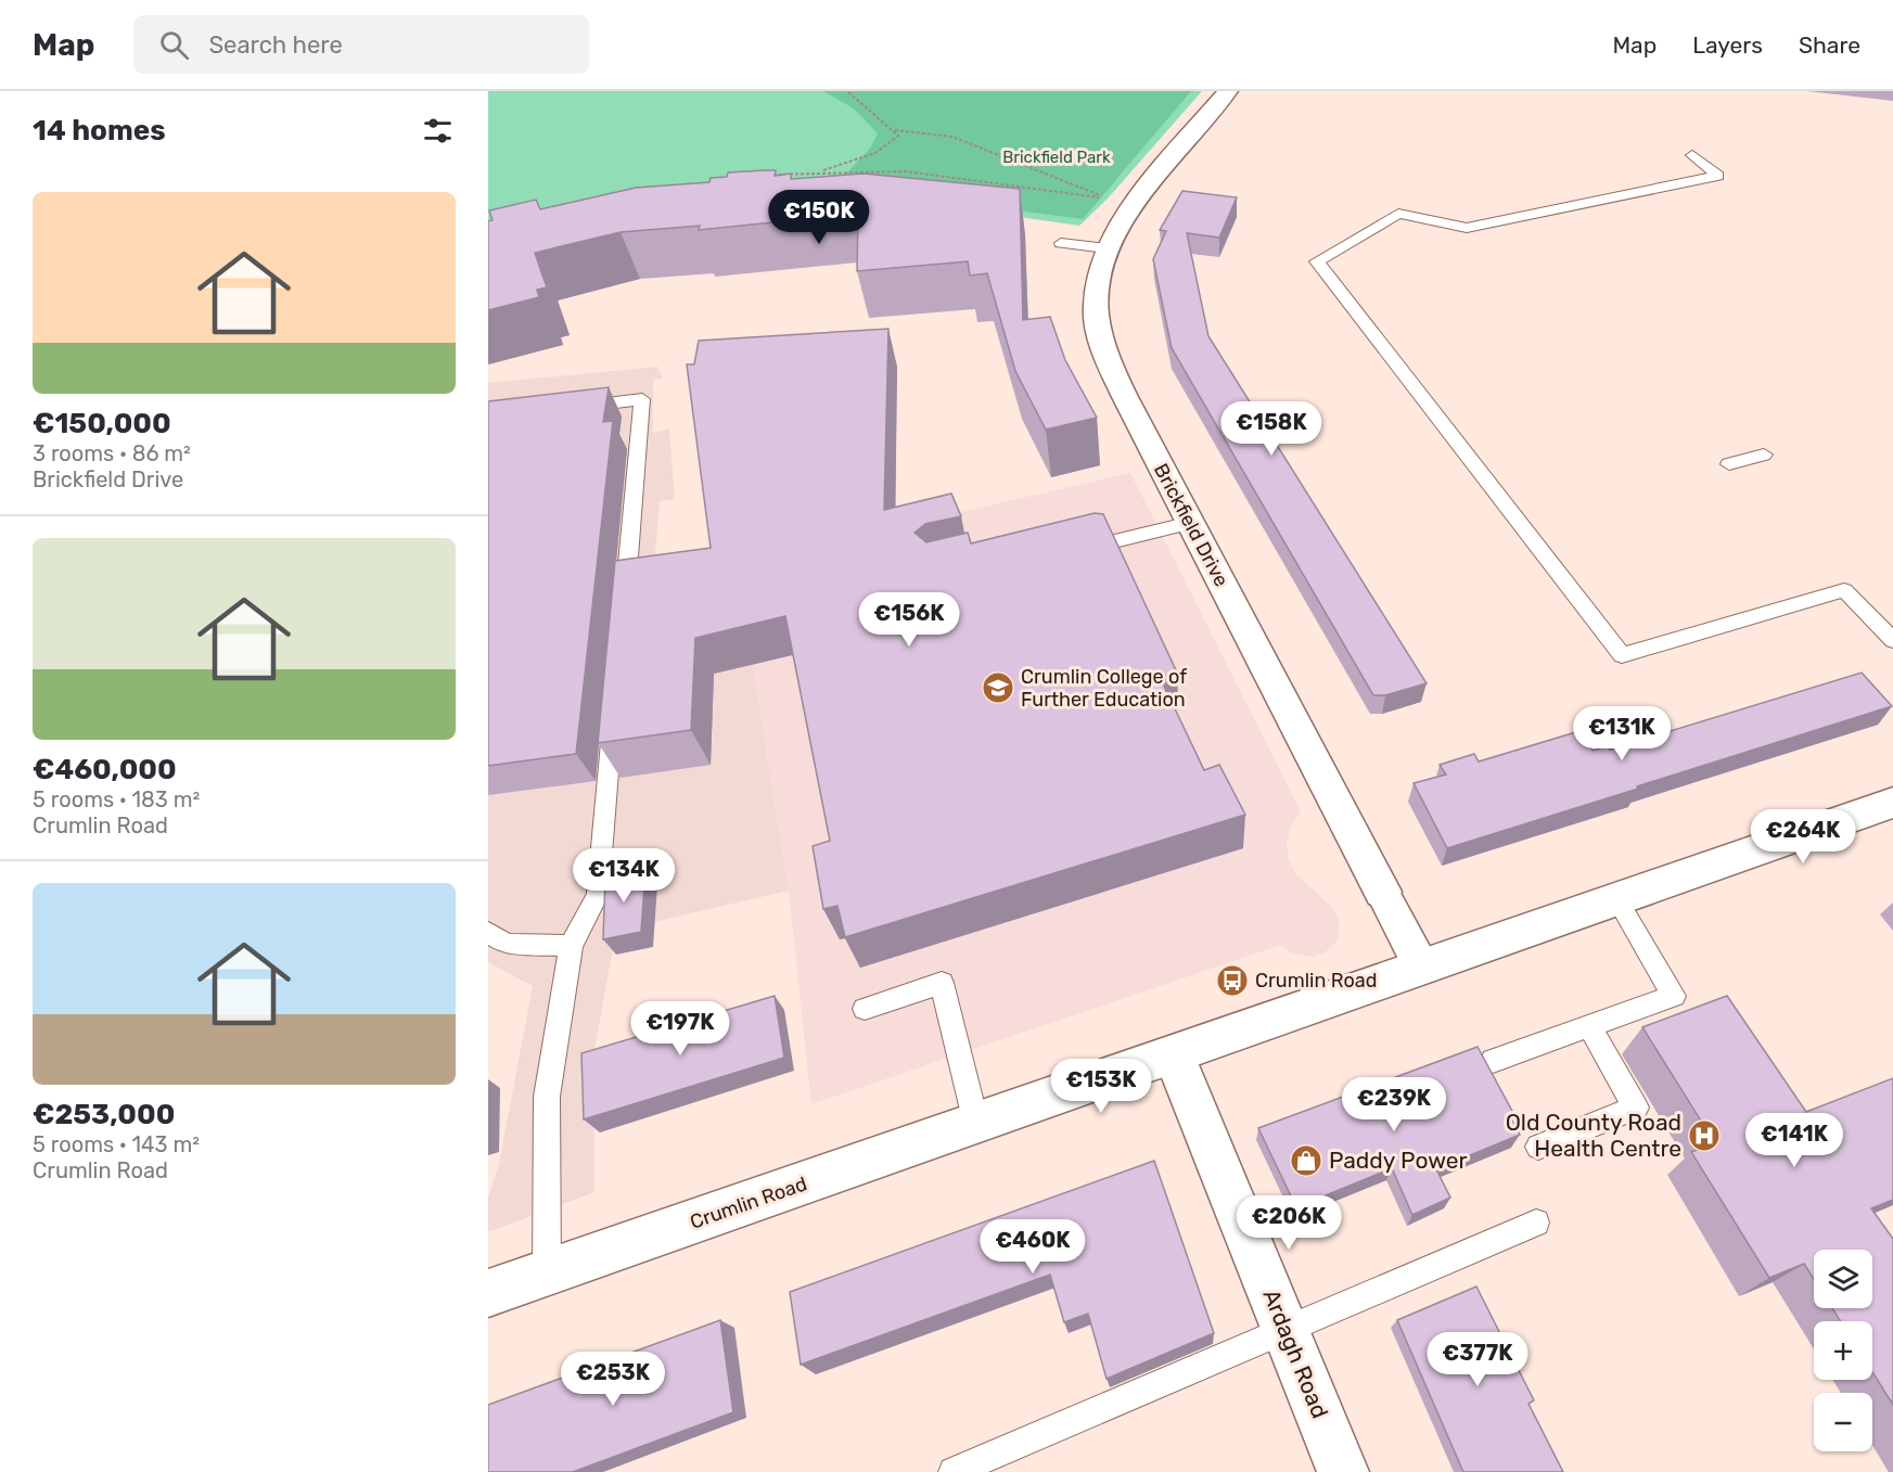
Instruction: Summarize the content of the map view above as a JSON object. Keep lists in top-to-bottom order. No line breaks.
{"streets":{"street":["Brickfield Drive","Crumlin Road","Ardagh Road"]},"crossings":[["Brickfield Drive","Crumlin Road"],["Crumlin Road","Ardagh Road"]],"parks":["Brickfield Park"],"places":{"school or university":["Crumlin College of Further Education"],"bus stop":["Crumlin Road"],"hospital":["Old County Road Health Centre"],"shop":["Paddy Power"]},"page":{"header":"Map","search":"Search here","nav":["Map","Layers","Share"],"heading":"14 homes","list":[{"name":"€150,000","note":"3 rooms · 86 m² · Brickfield Drive"},{"name":"€460,000","note":"5 rooms · 183 m² · Crumlin Road"},{"name":"€253,000","note":"5 rooms · 143 m² · Crumlin Road"}],"price":["€150K","€158K","€156K","€131K","€264K","€134K","€197K","€153K","€239K","€141K","€206K","€460K","€377K","€253K"],"map_buttons":["+","−"]}}
